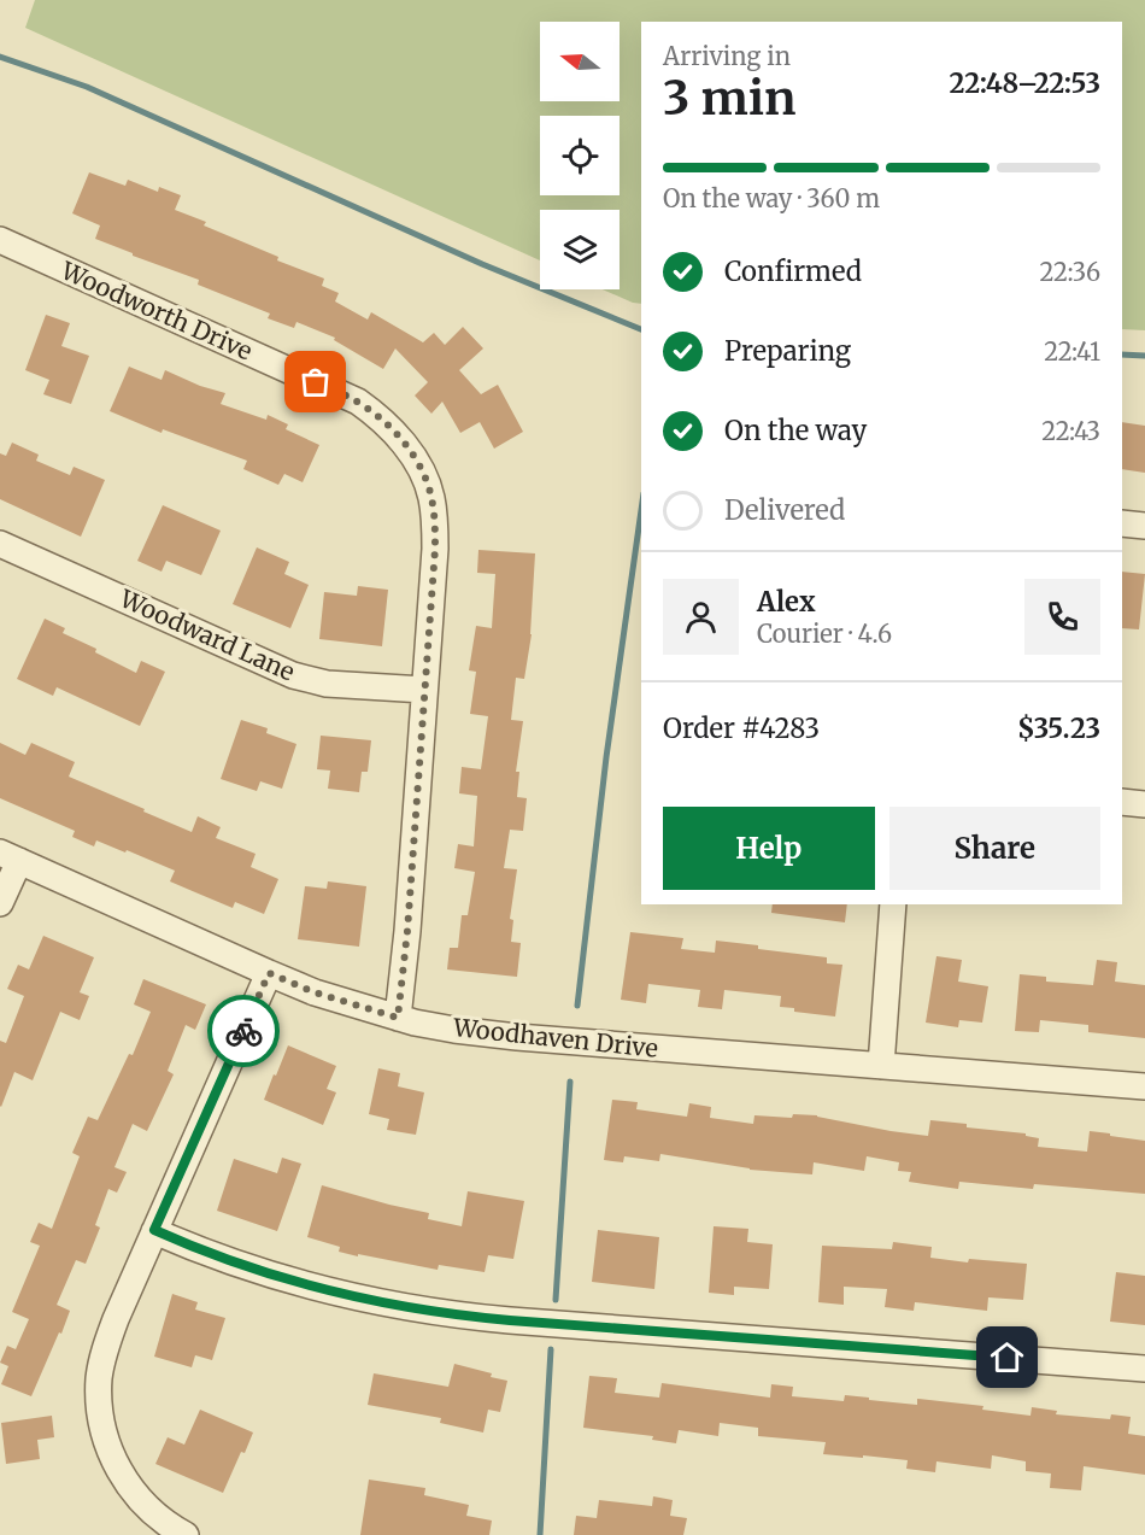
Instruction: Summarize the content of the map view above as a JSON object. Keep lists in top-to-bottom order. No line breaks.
{"streets":{"street":["Woodworth Drive","Woodward Lane","Woodhaven Drive"]},"crossings":[["Woodworth Drive","Woodward Lane"],["Woodworth Drive","Woodhaven Drive"]],"north":"left","page":{"heading":["3 min","Arriving in","22:48–22:53"],"panel":["Alex","Courier · 4.6","Order #4283","$35.23"],"bar":"On the way · 360 m","list":[["Confirmed","22:36"],["Preparing","22:41"],["On the way","22:43"],"Delivered"],"buttons":["Help","Share"]}}
